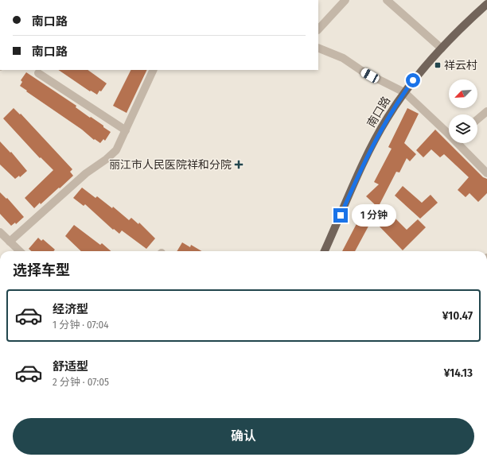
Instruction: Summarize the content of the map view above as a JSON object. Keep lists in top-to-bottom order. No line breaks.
{"streets":{"main road":["南口路"]},"places":{"transit":["祥云村"],"health":["丽江市人民医院祥和分院"]},"north":"bottom left","page":{"banner":["南口路","南口路"],"bubble":"1 分钟","heading":"选择车型","list":[{"name":"经济型","note":"1 分钟 · 07:04","value":"¥10.47"},{"name":"舒适型","note":"2 分钟 · 07:05","value":"¥14.13"}],"buttons":"确认"}}
